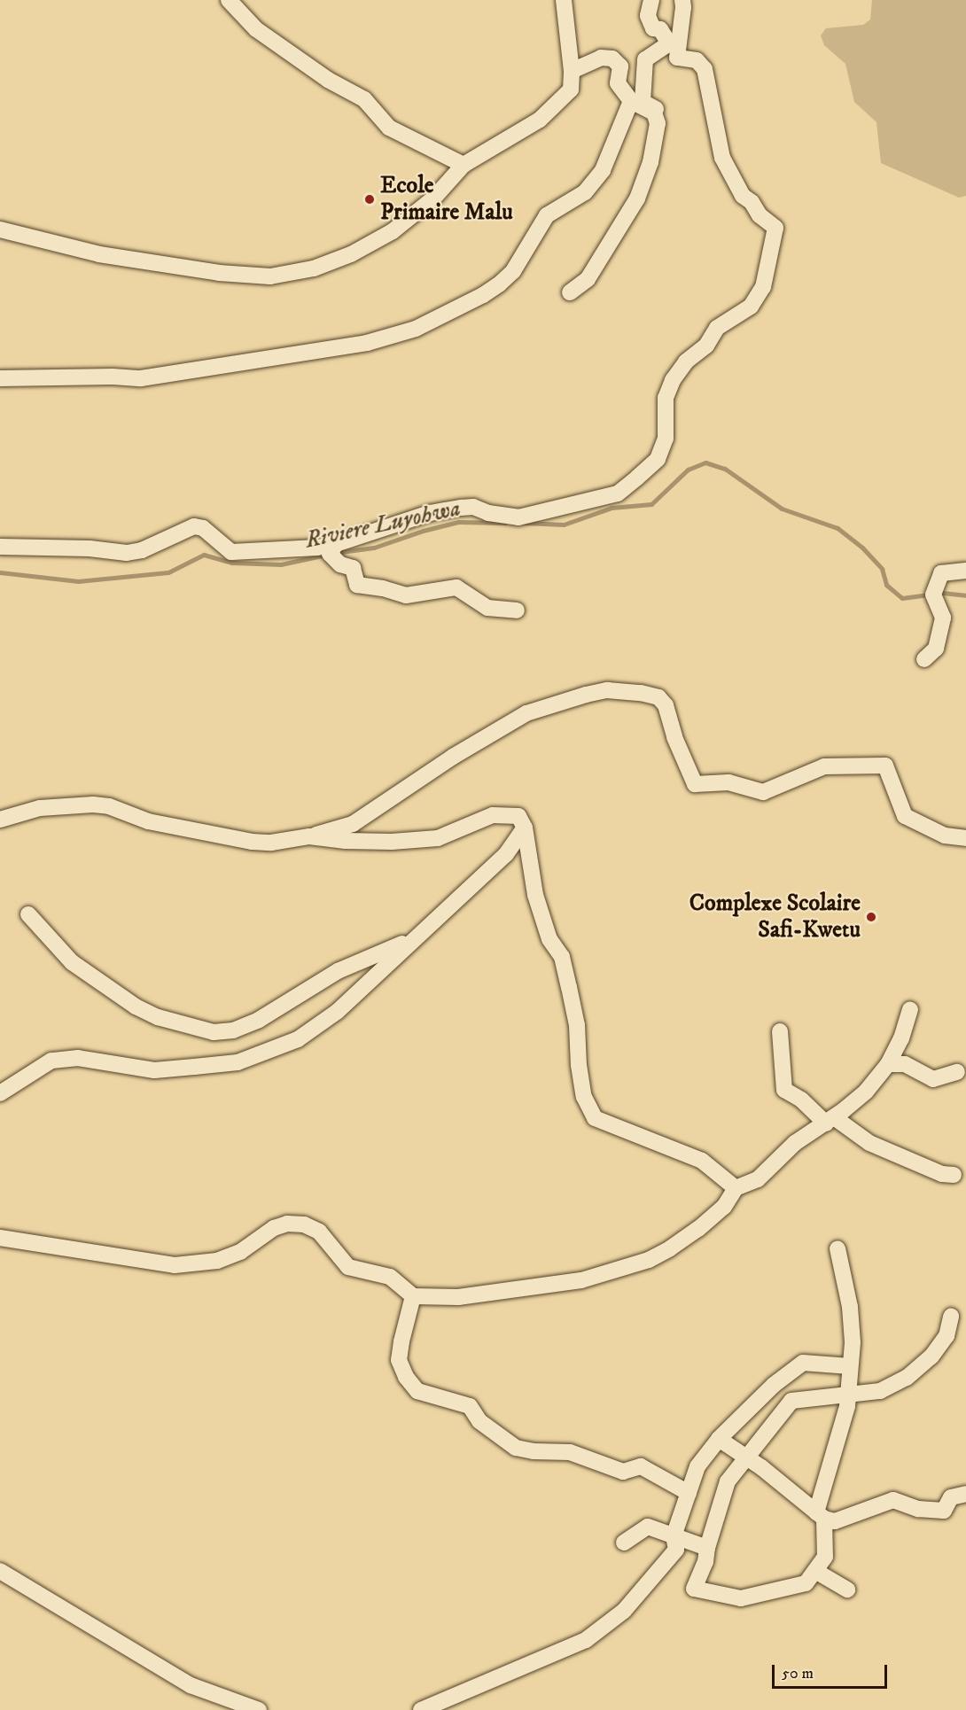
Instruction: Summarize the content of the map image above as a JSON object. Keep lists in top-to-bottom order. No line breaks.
{"water":["Riviere Luyohwa"],"places":["Ecole Primaire Malu","Complexe Scolaire Safi-Kwetu"],"scale_bar":"50 m"}
